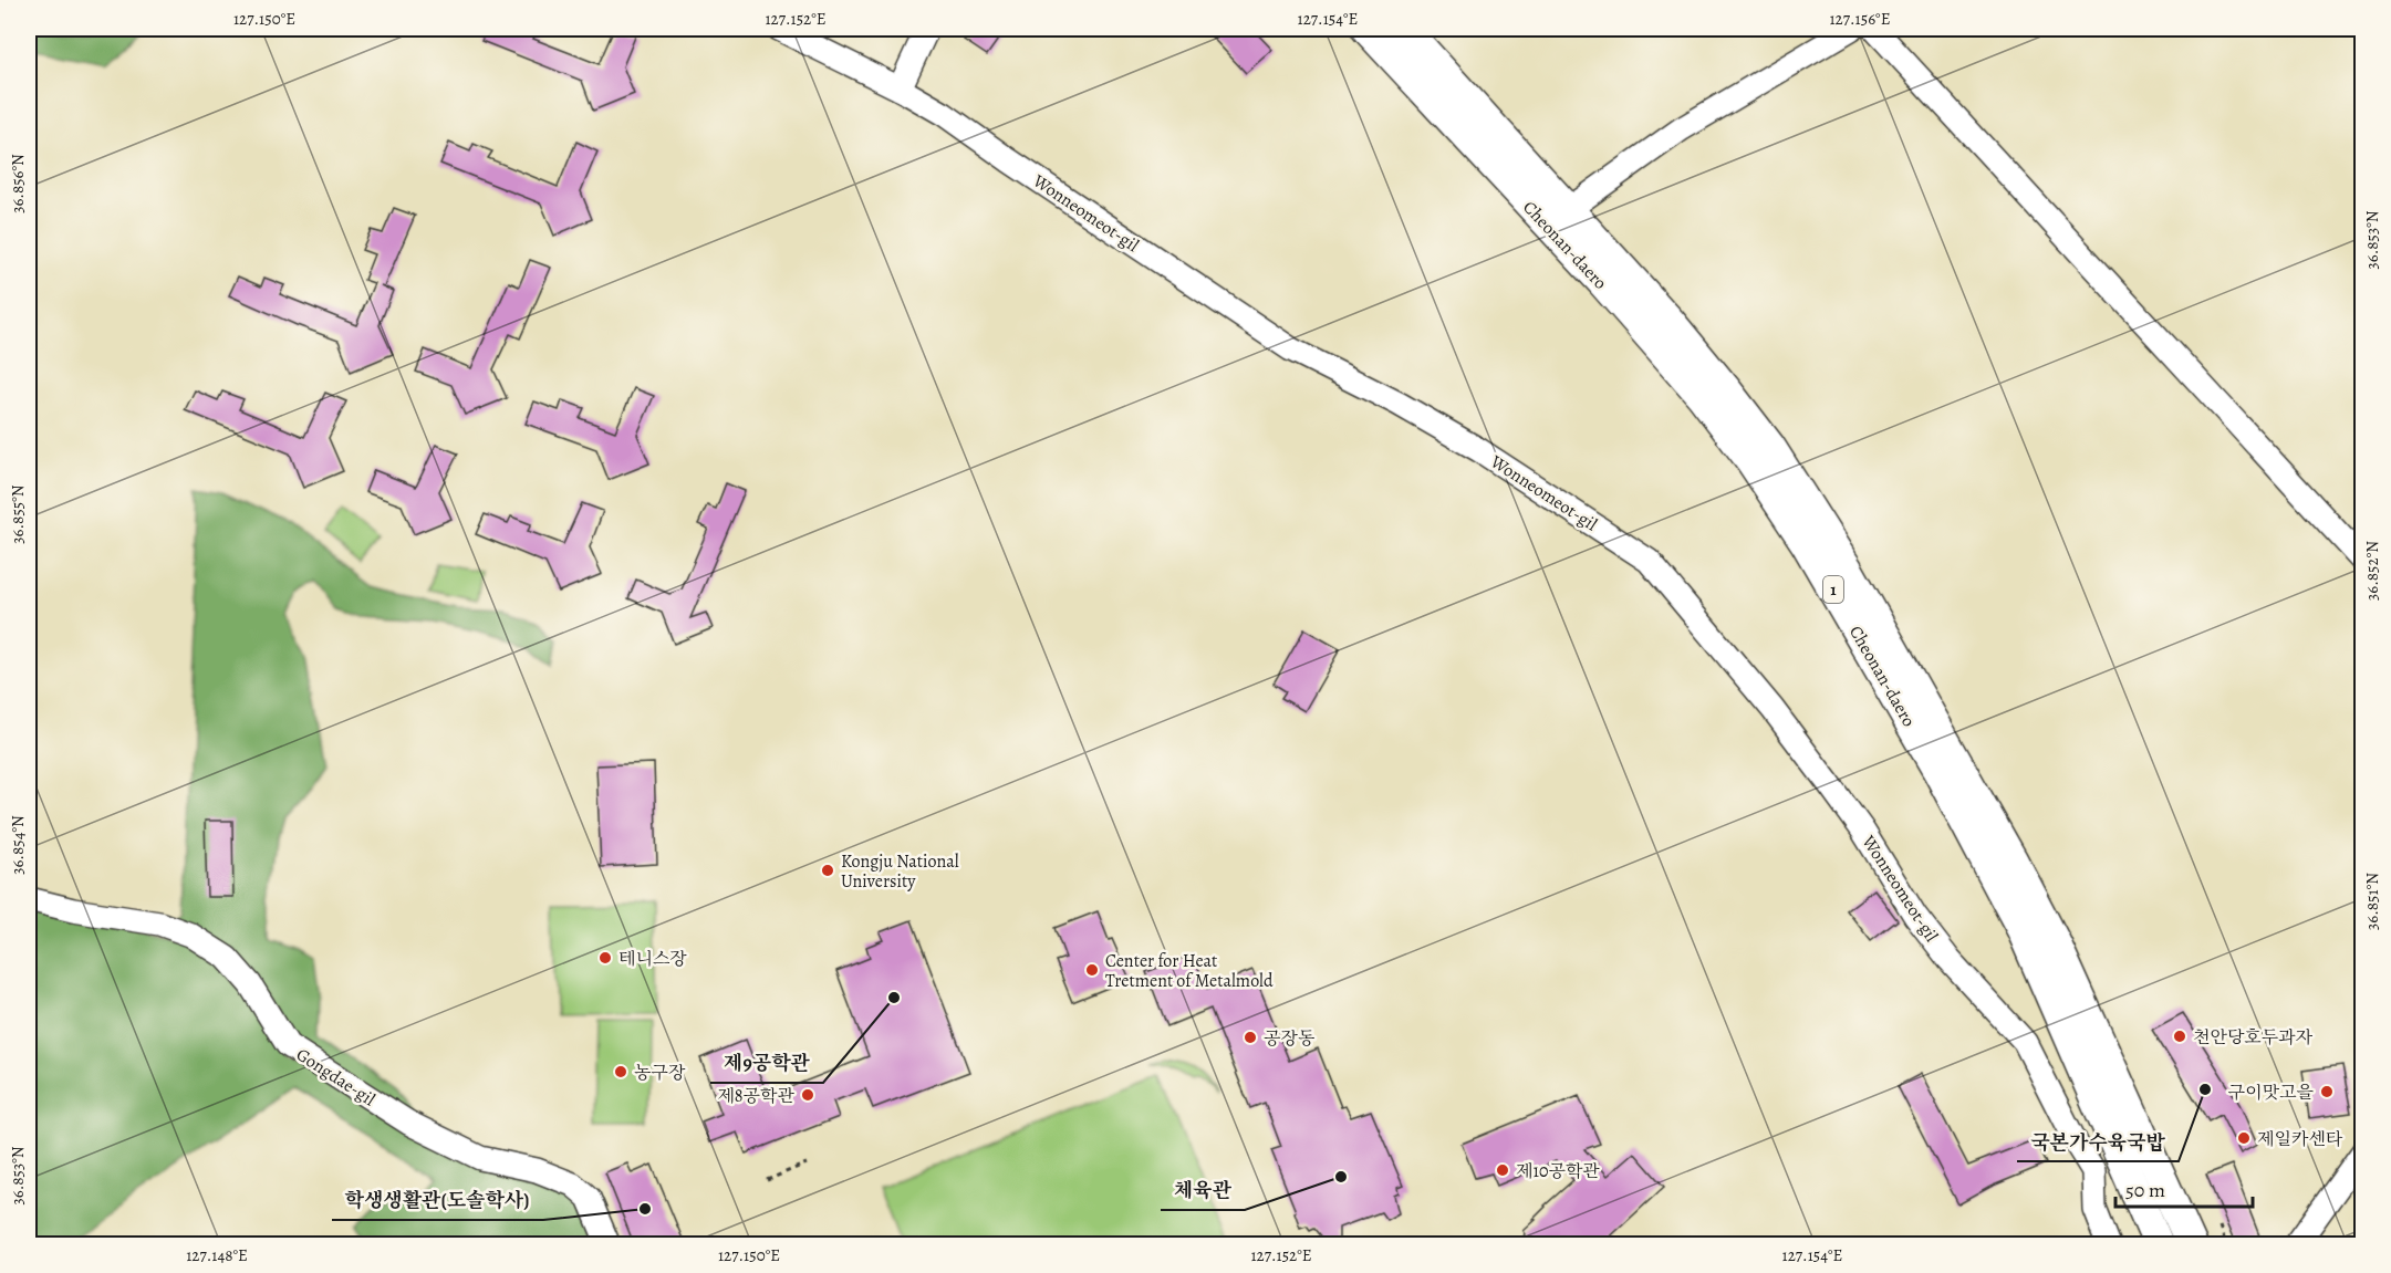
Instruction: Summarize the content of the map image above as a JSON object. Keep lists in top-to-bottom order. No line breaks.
{"streets":{"main road":["Cheonan-daero","1"],"street":["Wonneomeot-gil","Gongdae-gil"]},"places":["Kongju National University","테니스장","Center for Heat Tretment of Metalmold","제9공학관","천안당호두과자","공장동","농구장","국본가수육국밥","구이맛고을","제8공학관","제일카센타","제10공학관","체육관","학생생활관(도솔학사)"],"scale_bar":"50 m","coordinates":["127.150°E","127.152°E","127.154°E","127.156°E","36.856°N","36.853°N","36.855°N","36.852°N","36.854°N","36.851°N","127.148°E"]}
